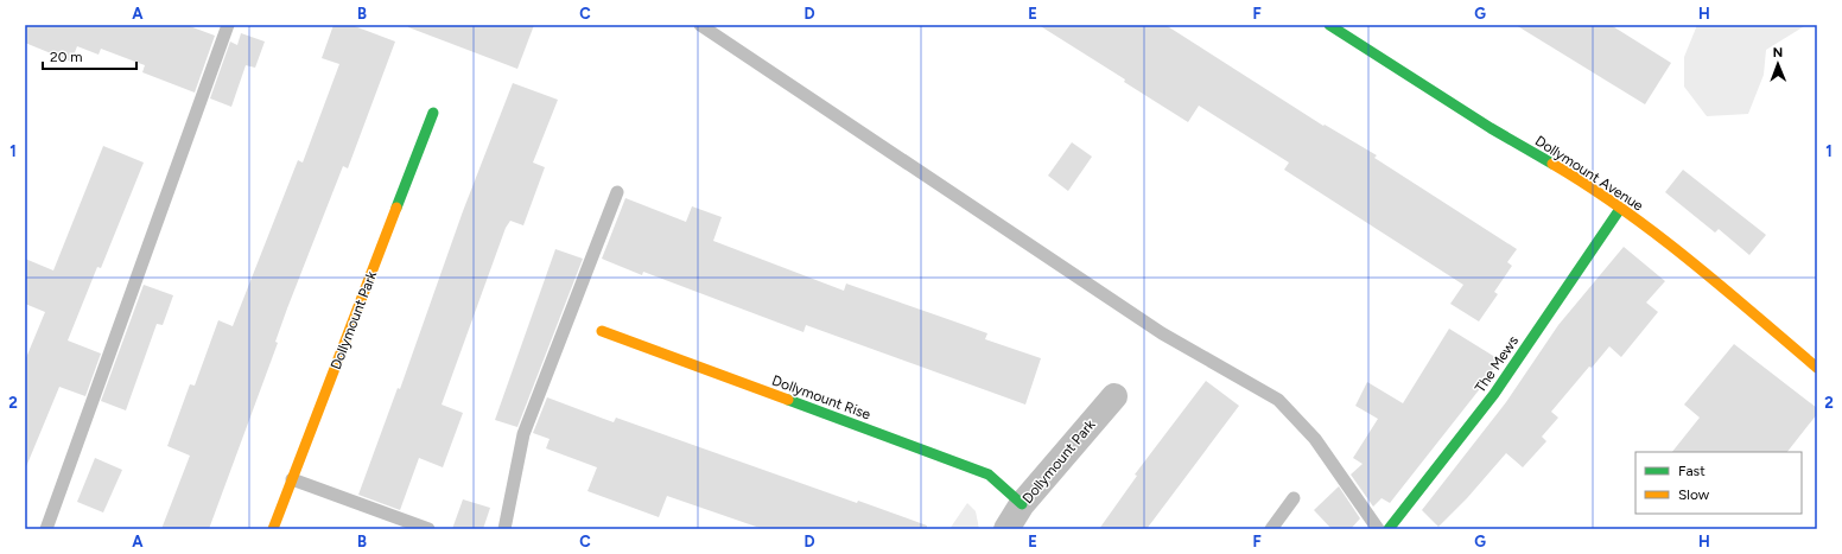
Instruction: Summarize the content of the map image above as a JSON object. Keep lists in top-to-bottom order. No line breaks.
{"streets":{"street":["Dollymount Avenue","Dollymount Park","The Mews","Dollymount Rise"]},"crossings":[["Dollymount Avenue","The Mews"],["Dollymount Park","Dollymount Rise"]],"legend":["Fast","Slow"],"scale_bar":"20 m","north":"top","grid":{"columns":["A","B","C","D","E","F","G","H"],"rows":["1","2"]}}
